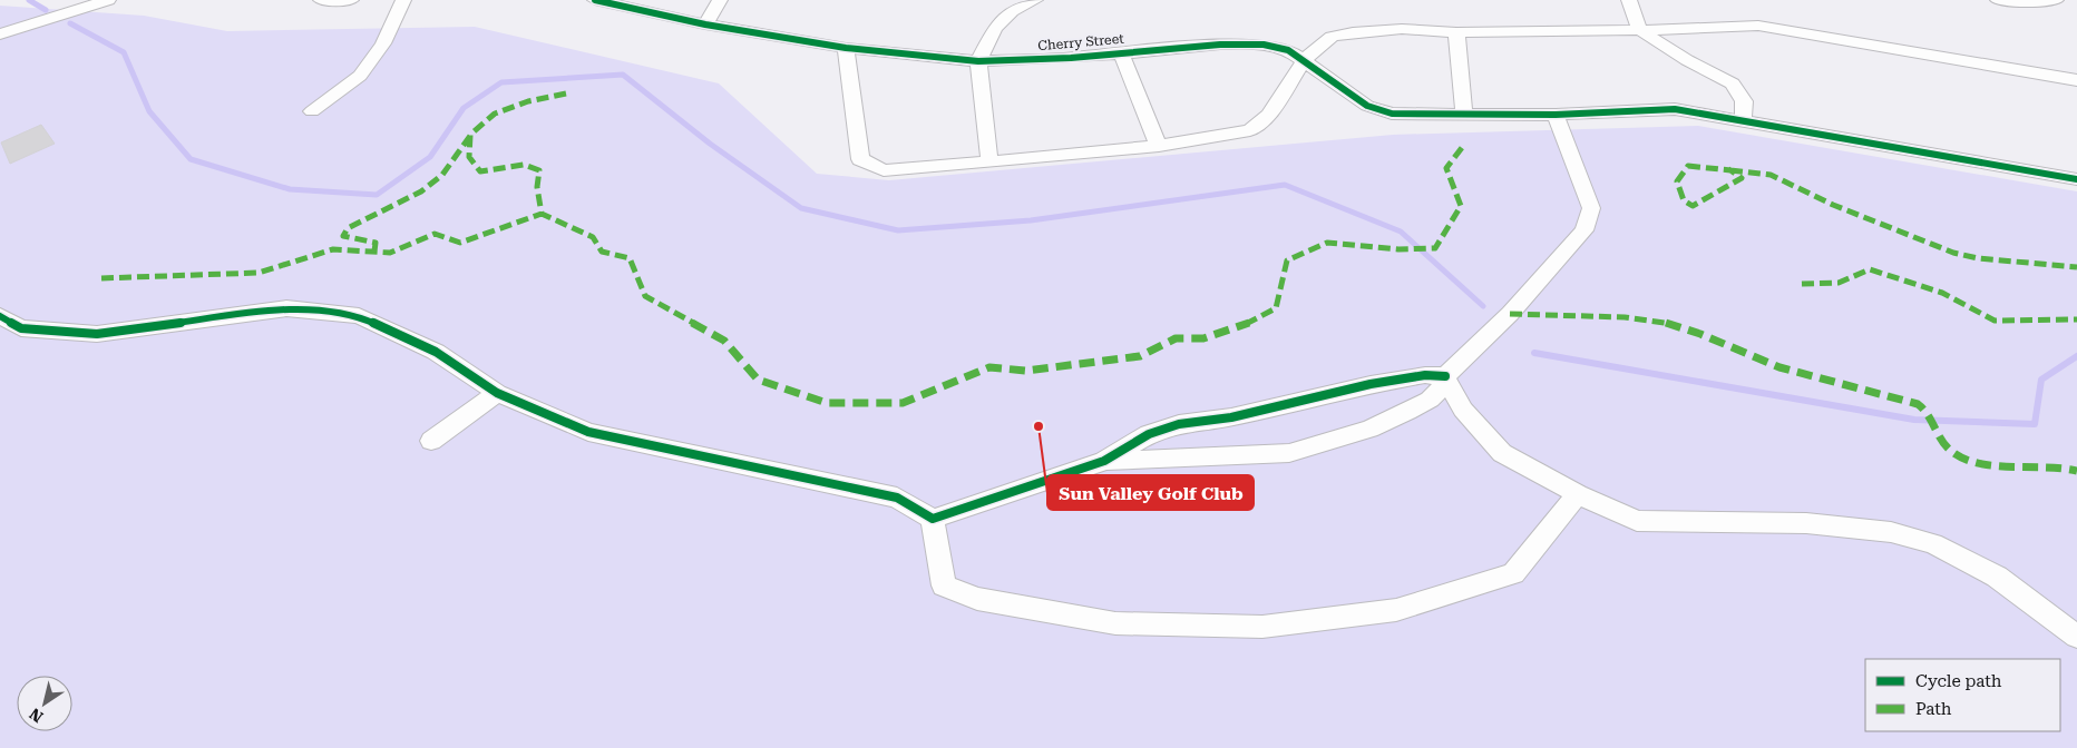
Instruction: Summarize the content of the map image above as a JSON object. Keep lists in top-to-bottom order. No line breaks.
{"streets":{"street":["Cherry Street"]},"places":["Sun Valley Golf Club"],"legend":["Cycle path","Path"],"north":"bottom left"}
